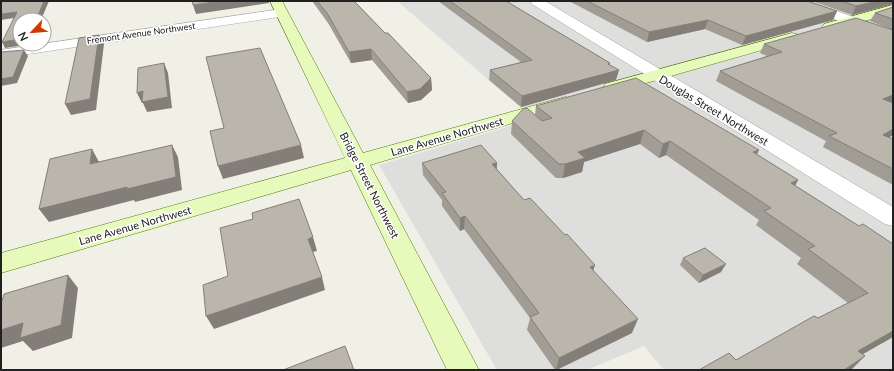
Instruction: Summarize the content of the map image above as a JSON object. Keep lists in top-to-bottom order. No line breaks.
{"streets":{"street":["Fremont Avenue Northwest","Douglas Street Northwest","Lane Avenue Northwest","Bridge Street Northwest"]},"crossings":[["Fremont Avenue Northwest","Bridge Street Northwest"],["Douglas Street Northwest","Lane Avenue Northwest"],["Lane Avenue Northwest","Bridge Street Northwest"]],"north":"bottom left"}
